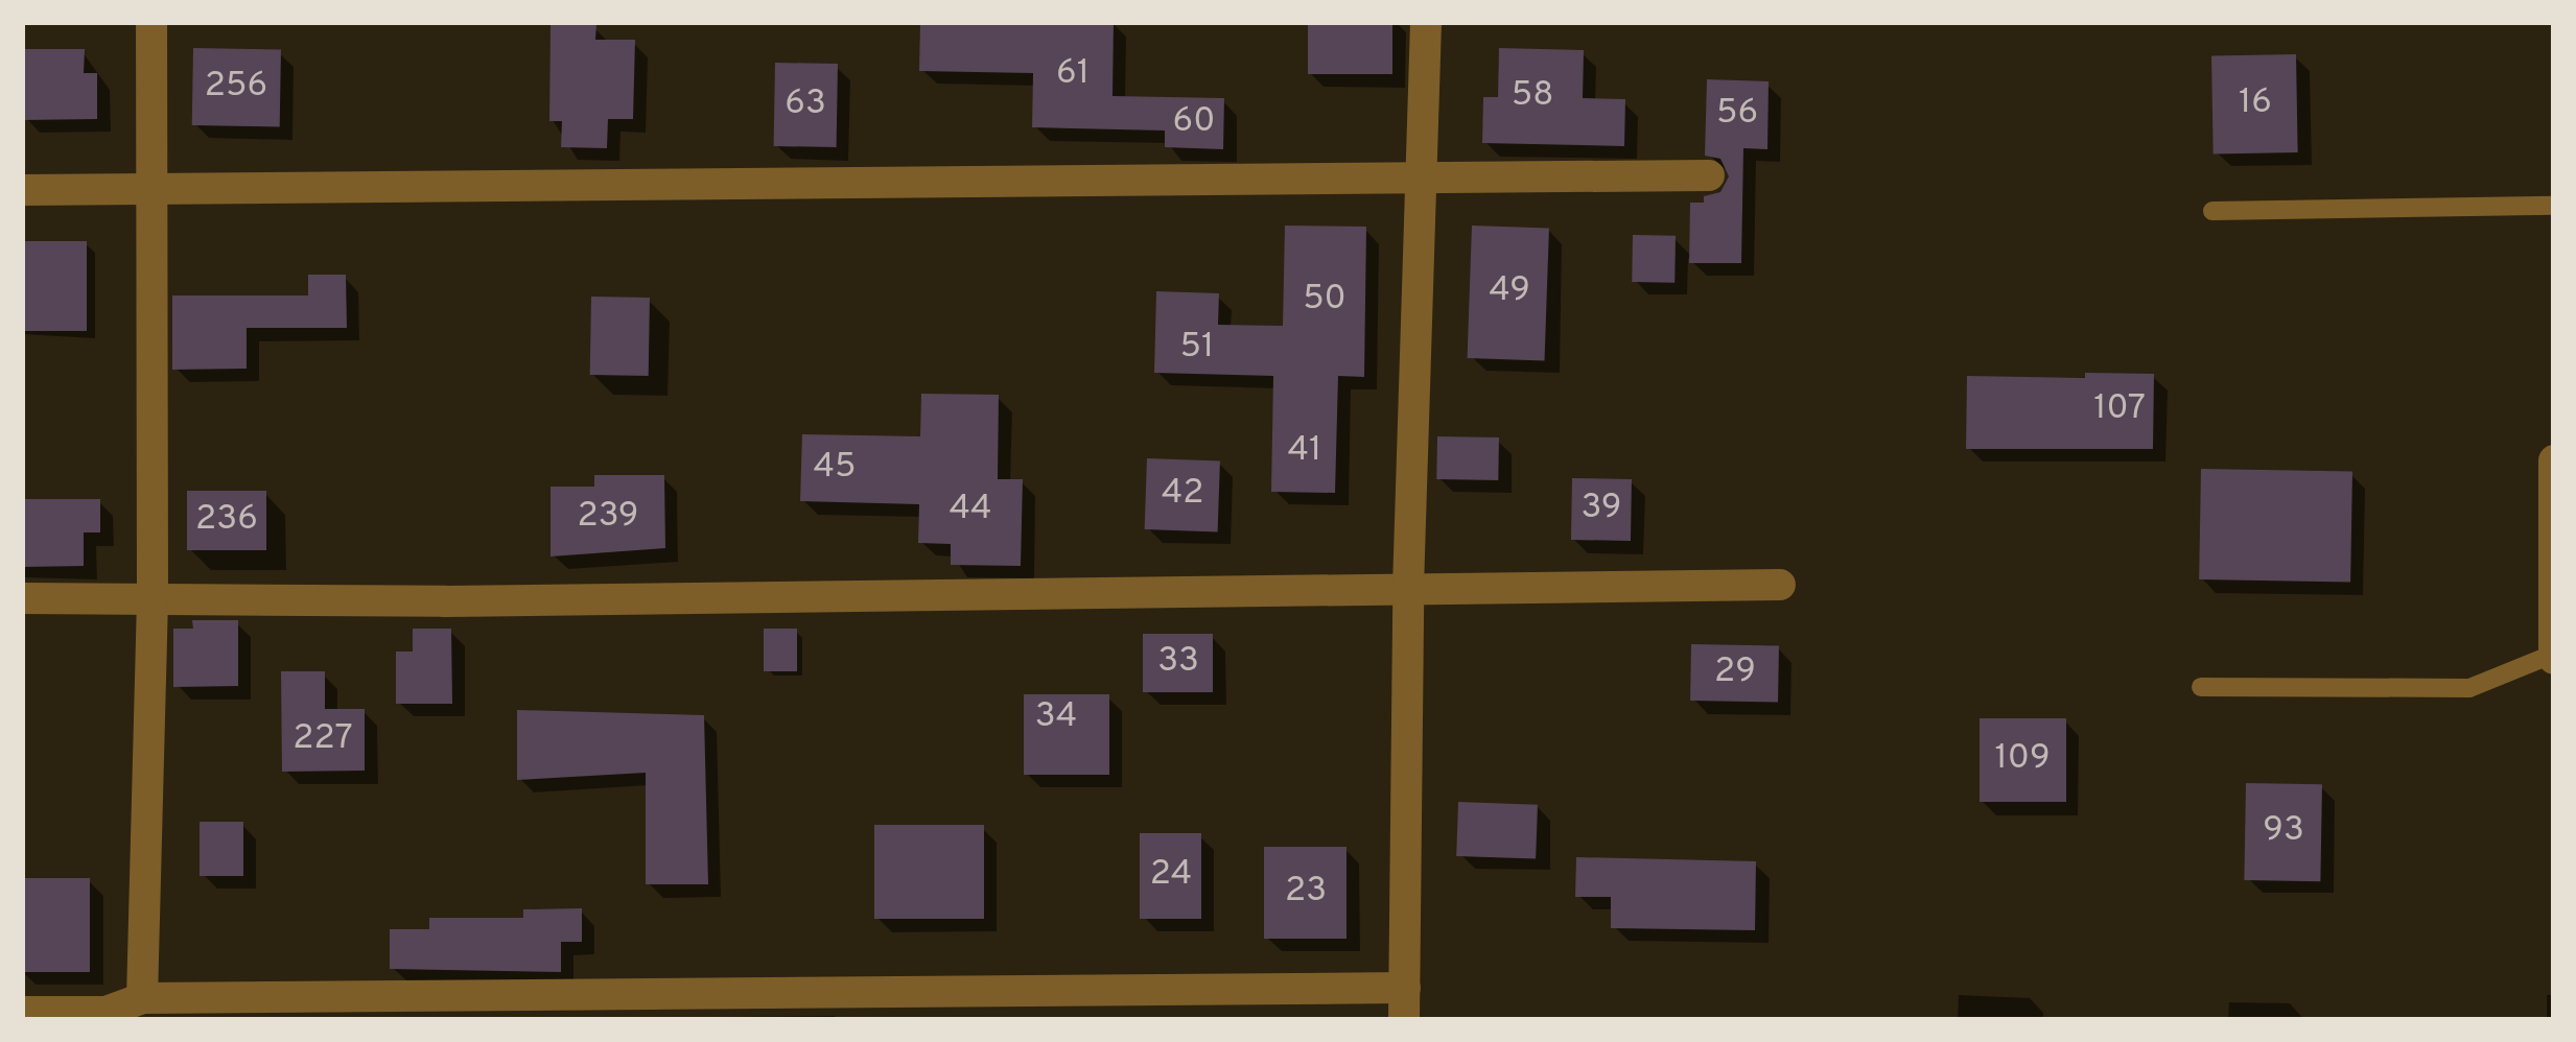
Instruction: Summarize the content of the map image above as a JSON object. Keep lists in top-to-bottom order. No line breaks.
{"house_numbers":["61","256","58","16","63","56","60","49","50","51","107","41","45","42","39","44","239","236","33","29","34","227","109","93","24","23"]}
